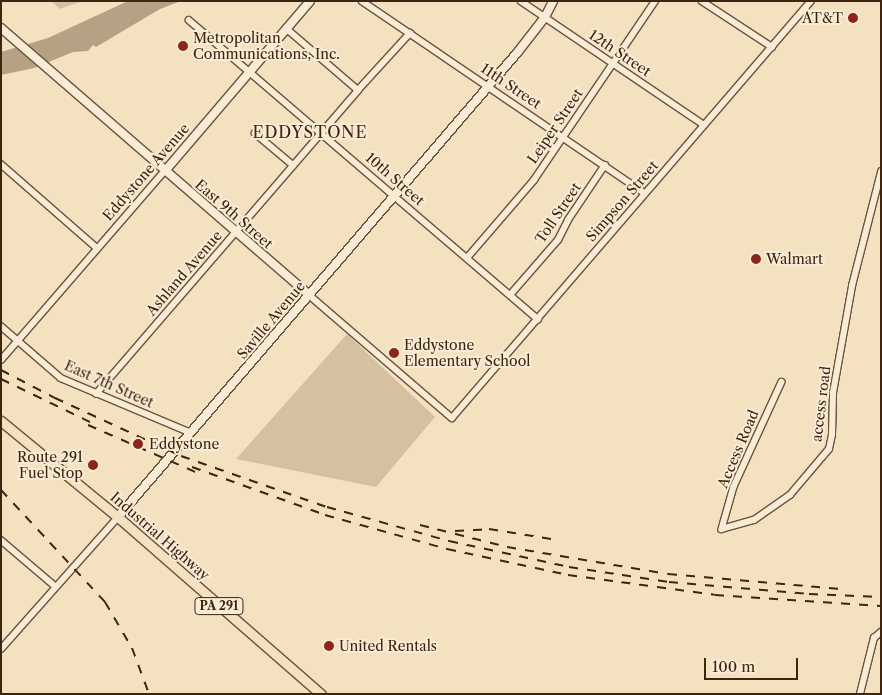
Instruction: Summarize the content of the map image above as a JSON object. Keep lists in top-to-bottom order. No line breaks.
{"streets":{"main road":["Industrial Highway","PA 291"],"street":["12th Street","11th Street","Leiper Street","Eddystone Avenue","10th Street","Simpson Street","Toll Street","East 9th Street","Ashland Avenue","Saville Avenue","East 7th Street","access road","Access Road"]},"crossings":[["12th Street","Leiper Street"],["12th Street","Simpson Street"],["12th Street","Saville Avenue"],["11th Street","Leiper Street"],["11th Street","Simpson Street"],["11th Street","Toll Street"],["11th Street","Ashland Avenue"],["11th Street","Saville Avenue"],["Leiper Street","10th Street"],["Eddystone Avenue","10th Street"],["Eddystone Avenue","East 9th Street"],["Eddystone Avenue","East 7th Street"],["10th Street","Simpson Street"],["10th Street","Toll Street"],["10th Street","Ashland Avenue"],["10th Street","Saville Avenue"],["Simpson Street","East 9th Street"],["East 9th Street","Ashland Avenue"],["East 9th Street","Saville Avenue"],["Ashland Avenue","East 7th Street"],["Saville Avenue","East 7th Street"],["Saville Avenue","Industrial Highway"],["access road","Access Road"]],"districts":["EDDYSTONE"],"places":["AT&T","Metropolitan Communications, Inc.","Walmart","Eddystone Elementary School","Eddystone","Route 291 Fuel Stop","United Rentals"],"scale_bar":"100 m"}
